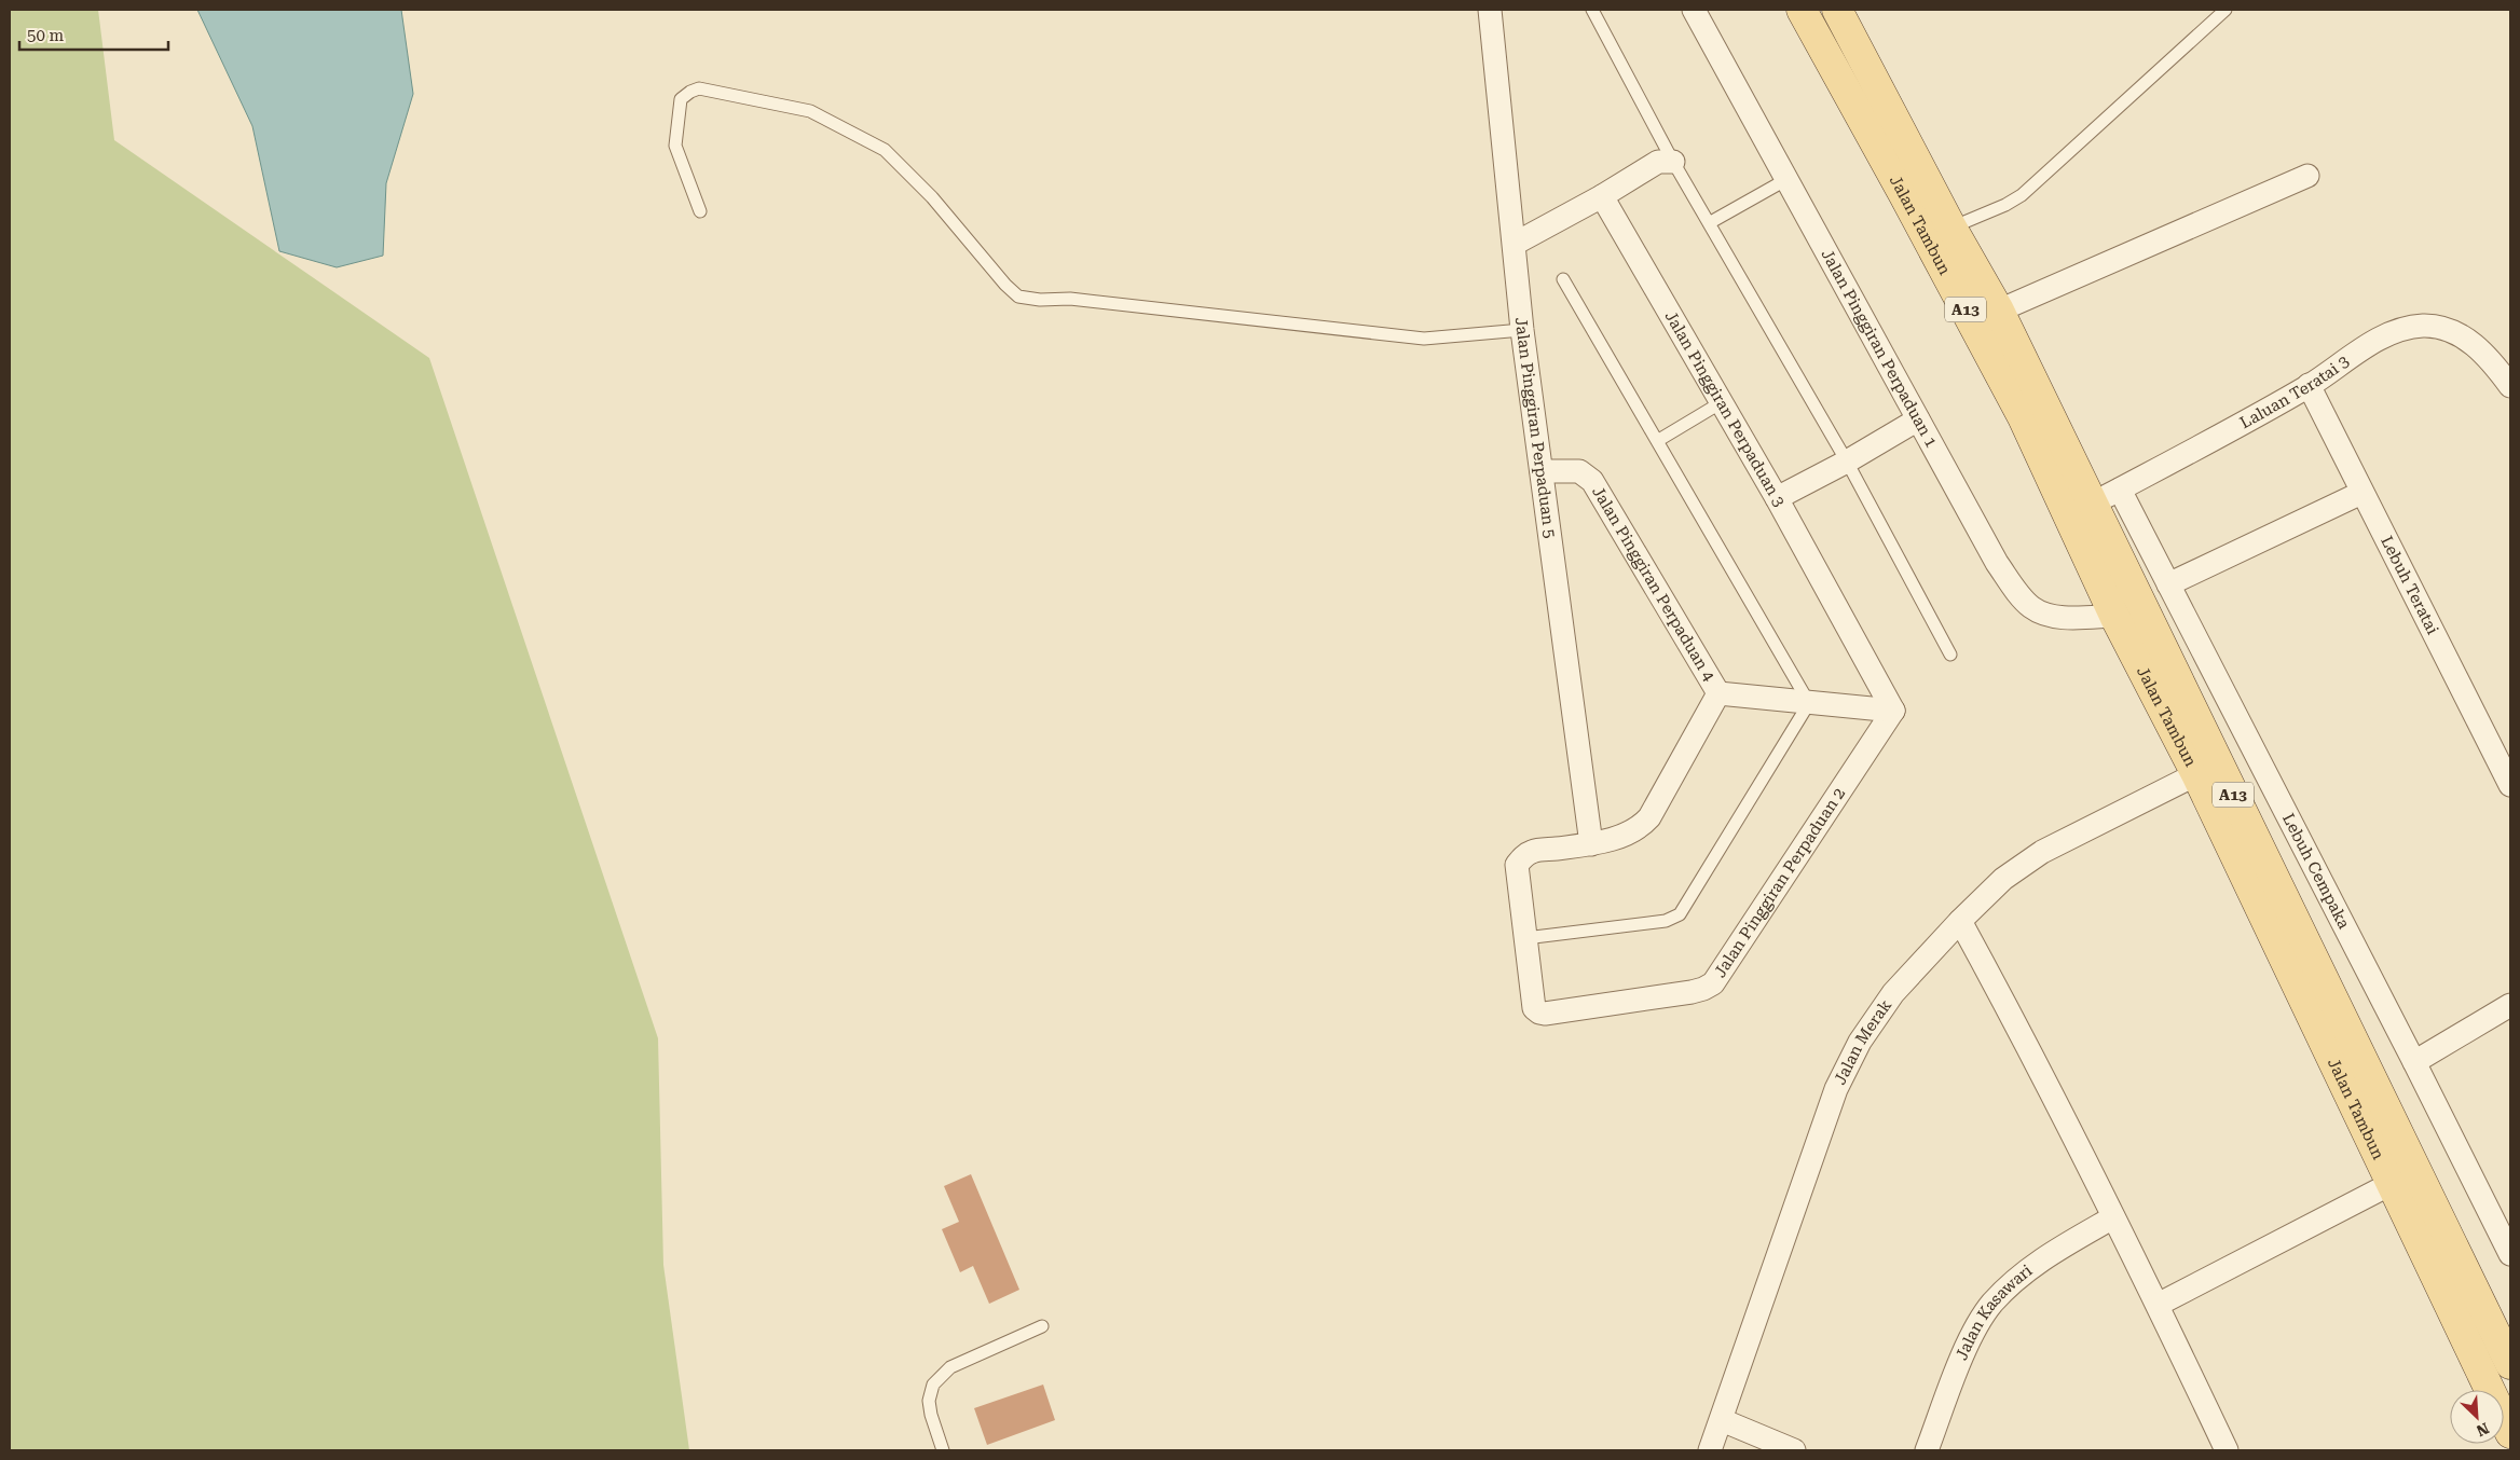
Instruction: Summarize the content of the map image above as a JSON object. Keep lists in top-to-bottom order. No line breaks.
{"streets":{"main road":["Jalan Tambun","A13"],"street":["Jalan Pinggiran Perpaduan 1","Laluan Teratai 3","Jalan Pinggiran Perpaduan 3","Jalan Pinggiran Perpaduan 5","Jalan Pinggiran Perpaduan 4","Lebuh Teratai","Lebuh Cempaka","Jalan Pinggiran Perpaduan 2","Jalan Merak","Jalan Kasawari"]},"crossings":[["Jalan Tambun","Jalan Pinggiran Perpaduan 1"],["Jalan Tambun","Laluan Teratai 3"],["Jalan Tambun","Jalan Merak"],["Laluan Teratai 3","Lebuh Teratai"],["Laluan Teratai 3","Lebuh Cempaka"],["Jalan Pinggiran Perpaduan 3","Jalan Pinggiran Perpaduan 2"],["Jalan Pinggiran Perpaduan 5","Jalan Pinggiran Perpaduan 4"],["Jalan Pinggiran Perpaduan 5","Jalan Pinggiran Perpaduan 2"],["Jalan Pinggiran Perpaduan 4","Jalan Pinggiran Perpaduan 2"]],"scale_bar":"50 m","north":"bottom right"}
